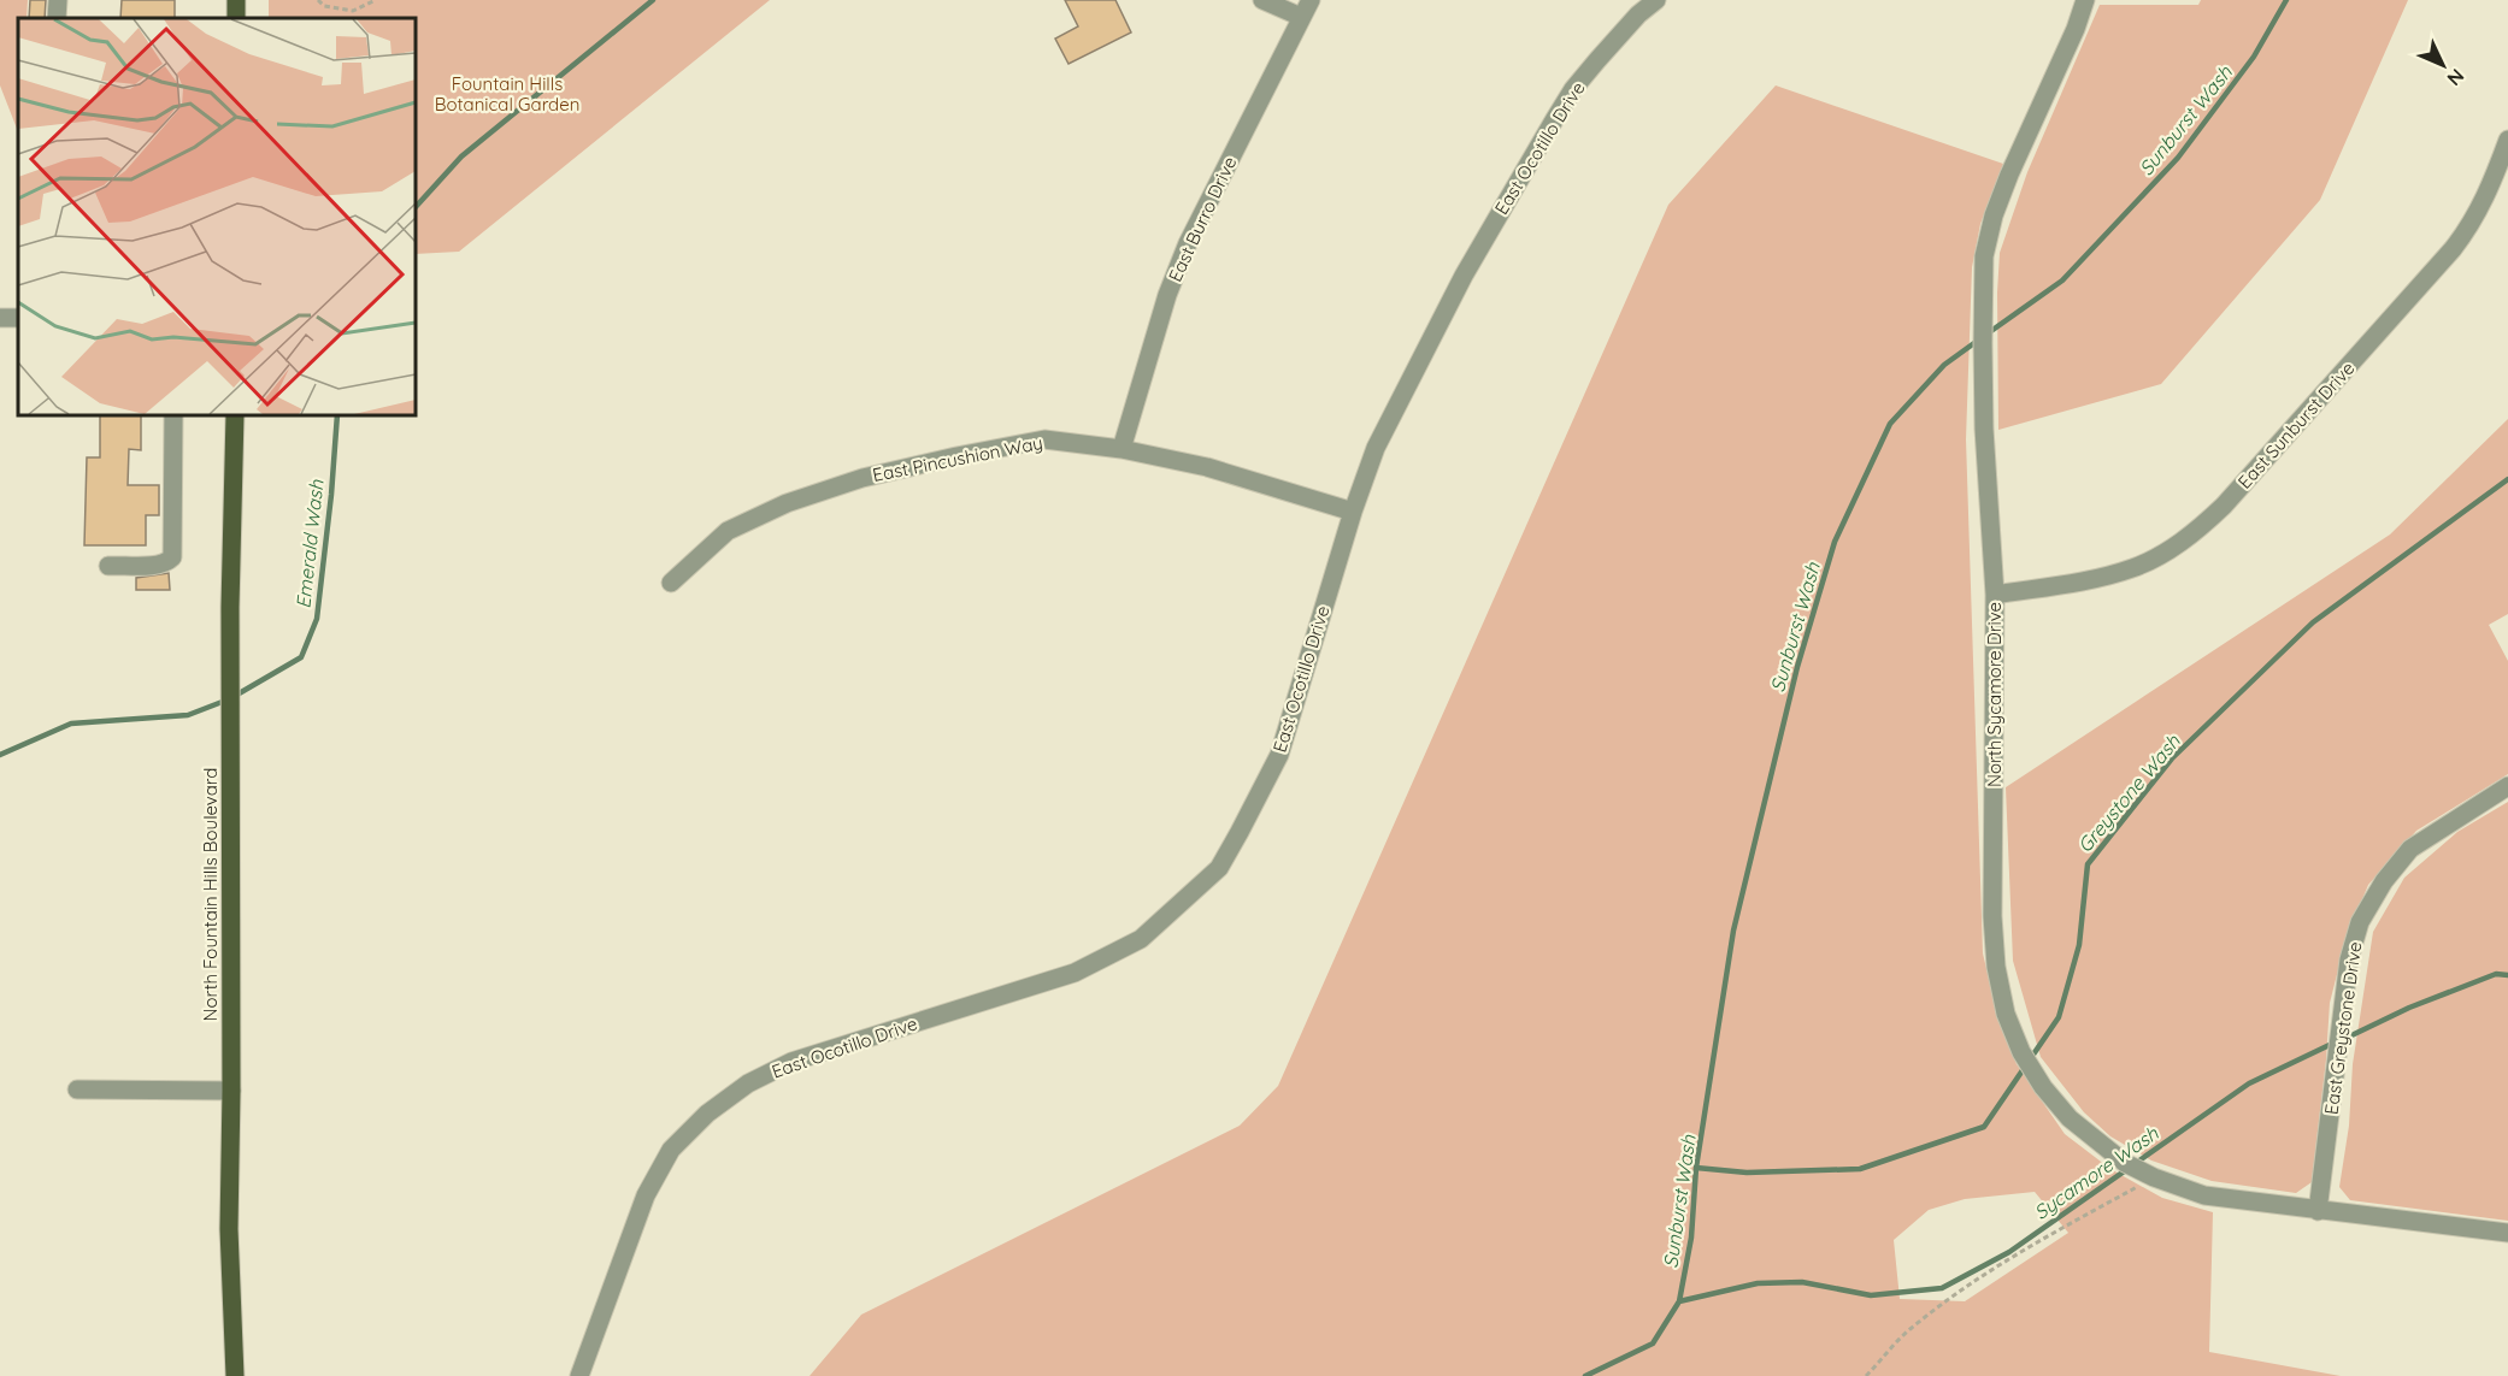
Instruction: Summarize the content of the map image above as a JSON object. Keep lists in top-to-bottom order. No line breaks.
{"streets":{"main road":["North Fountain Hills Boulevard"],"street":["East Ocotillo Drive","East Burro Drive","East Sunburst Drive","East Pincushion Way","North Sycamore Drive","East Greystone Drive"]},"crossings":[["East Ocotillo Drive","East Pincushion Way"],["East Burro Drive","East Pincushion Way"],["East Sunburst Drive","North Sycamore Drive"],["North Sycamore Drive","East Greystone Drive"]],"water":["Sunburst Wash","Emerald Wash","Greystone Wash","Sycamore Wash"],"parks":["Fountain Hills Botanical Garden"],"north":"bottom right"}
